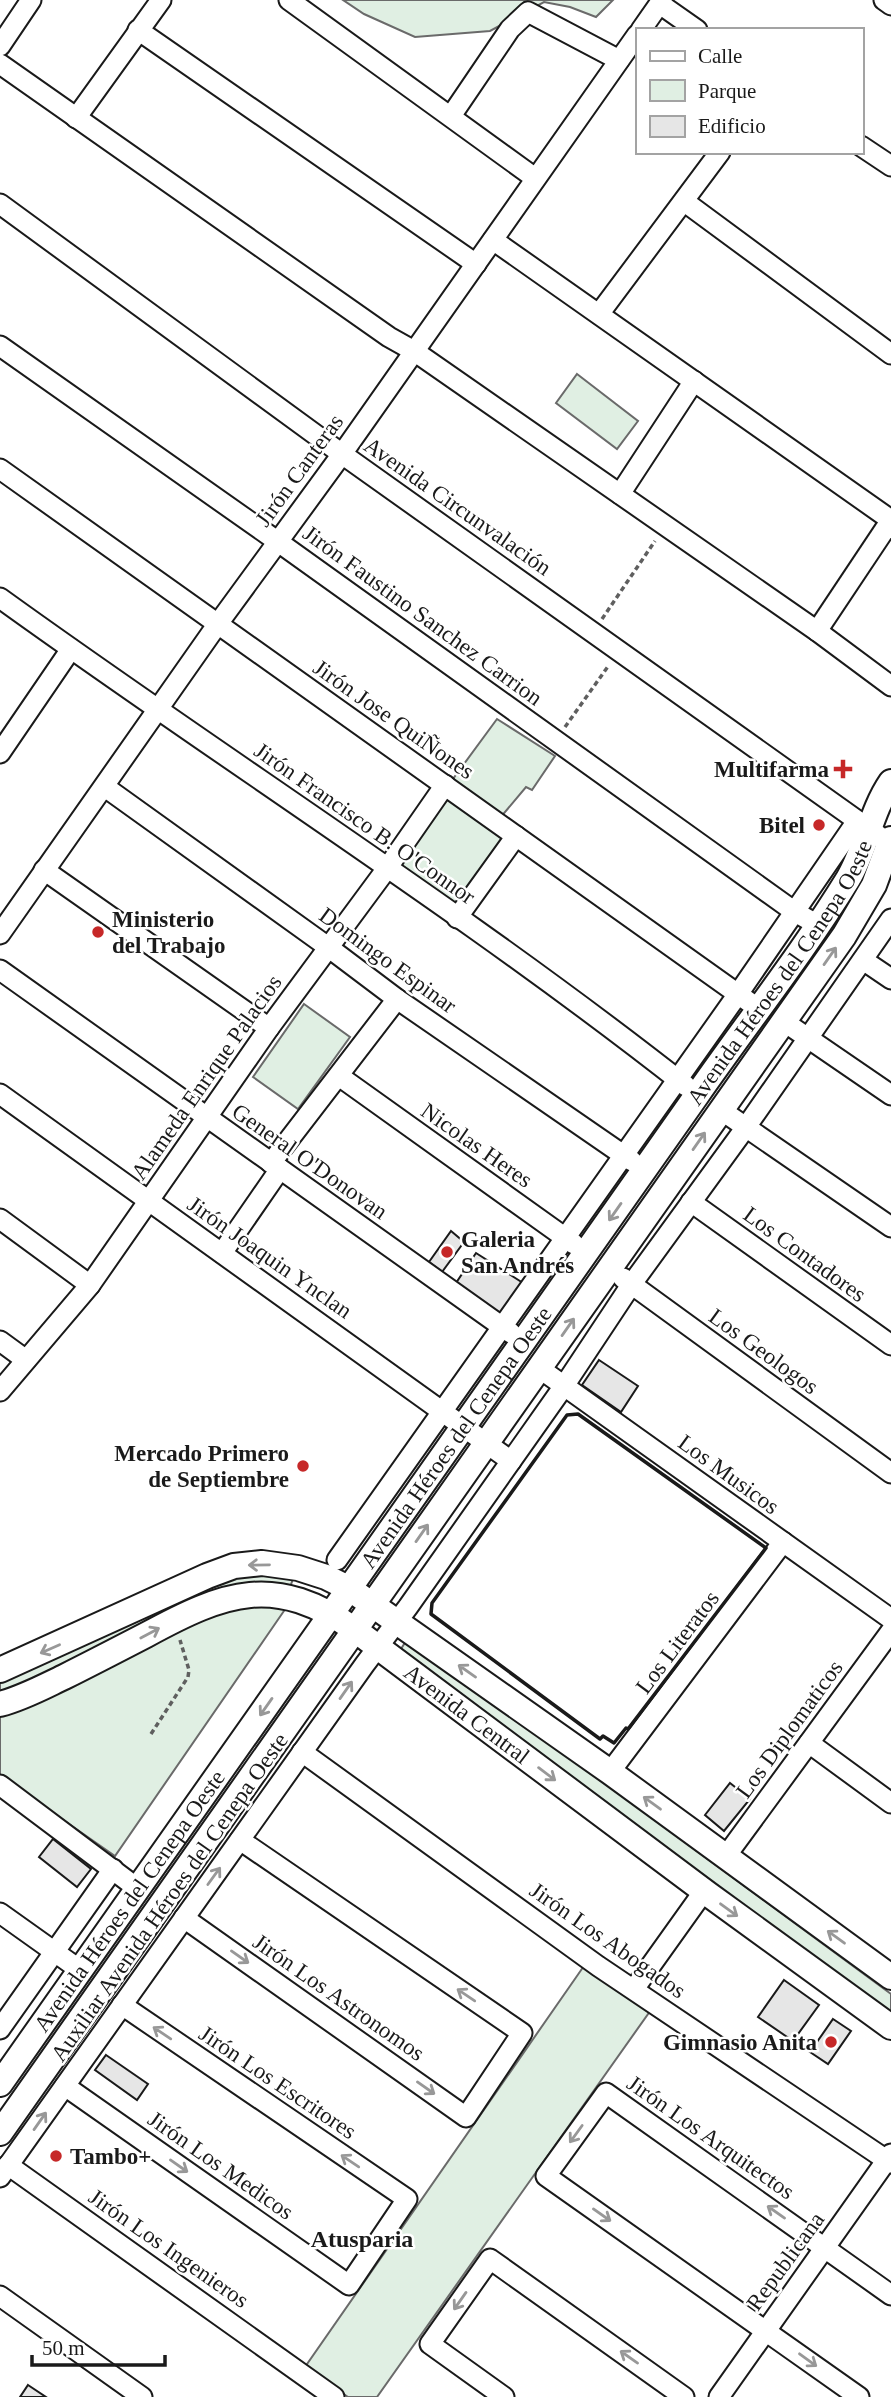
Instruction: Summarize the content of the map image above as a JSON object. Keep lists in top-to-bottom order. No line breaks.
{"streets":{"main road":["Avenida Héroes del Cenepa Oeste","Avenida Central"],"street":["Jirón Canteras","Avenida Circunvalación","Jirón Faustino Sanchez Carrion","Jirón Jose QuiÑones","Jirón Francisco B. O'Connor","Domingo Espinar","Alameda Enrique Palacios","Nicolas Heres","General O'Donovan","Los Contadores","Jirón Joaquin Ynclan","Los Geologos","Los Musicos","Los Literatos","Los Diplomaticos","Auxiliar Avenida Héroes del Cenepa Oeste","Jirón Los Abogados","Jirón Los Astronomos","Jirón Los Escritores","Jirón Los Arquitectos","Jirón Los Medicos","Jirón Los Ingenieros","Republicana"]},"crossings":[["Jirón Canteras","Avenida Circunvalación"],["Jirón Canteras","Jirón Faustino Sanchez Carrion"],["Jirón Canteras","Jirón Jose QuiÑones"],["Jirón Canteras","Jirón Francisco B. O'Connor"],["Jirón Canteras","Domingo Espinar"],["Avenida Circunvalación","Avenida Héroes del Cenepa Oeste"],["Jirón Faustino Sanchez Carrion","Avenida Héroes del Cenepa Oeste"],["Jirón Jose QuiÑones","Avenida Héroes del Cenepa Oeste"],["Jirón Jose QuiÑones","Alameda Enrique Palacios"],["Jirón Francisco B. O'Connor","Avenida Héroes del Cenepa Oeste"],["Jirón Francisco B. O'Connor","Alameda Enrique Palacios"],["Domingo Espinar","Avenida Héroes del Cenepa Oeste"],["Domingo Espinar","Alameda Enrique Palacios"],["Avenida Héroes del Cenepa Oeste","Nicolas Heres"],["Avenida Héroes del Cenepa Oeste","General O'Donovan"],["Avenida Héroes del Cenepa Oeste","Jirón Joaquin Ynclan"],["Avenida Héroes del Cenepa Oeste","Los Geologos"],["Avenida Héroes del Cenepa Oeste","Los Musicos"],["Avenida Héroes del Cenepa Oeste","Avenida Central"],["Alameda Enrique Palacios","General O'Donovan"],["Alameda Enrique Palacios","Jirón Joaquin Ynclan"],["Los Contadores","Auxiliar Avenida Héroes del Cenepa Oeste"],["Jirón Joaquin Ynclan","Auxiliar Avenida Héroes del Cenepa Oeste"],["Los Geologos","Auxiliar Avenida Héroes del Cenepa Oeste"],["Los Musicos","Los Literatos"],["Los Musicos","Auxiliar Avenida Héroes del Cenepa Oeste"],["Los Literatos","Avenida Central"],["Avenida Central","Los Diplomaticos"],["Avenida Central","Auxiliar Avenida Héroes del Cenepa Oeste"],["Auxiliar Avenida Héroes del Cenepa Oeste","Jirón Los Abogados"],["Auxiliar Avenida Héroes del Cenepa Oeste","Jirón Los Astronomos"],["Auxiliar Avenida Héroes del Cenepa Oeste","Jirón Los Escritores"],["Auxiliar Avenida Héroes del Cenepa Oeste","Jirón Los Medicos"],["Auxiliar Avenida Héroes del Cenepa Oeste","Jirón Los Ingenieros"],["Jirón Los Abogados","Republicana"],["Jirón Los Escritores","Jirón Los Medicos"],["Jirón Los Arquitectos","Republicana"]],"one_way":["Jirón Los Escritores","Jirón Los Medicos"],"districts":["Atusparia"],"places":{"health":["Multifarma"],"other":["Bitel","Ministerio del Trabajo","Galeria San Andrés","Mercado Primero de Septiembre","Gimnasio Anita","Tambo+"]},"legend":["Calle","Parque","Edificio"],"scale_bar":"50 m"}
